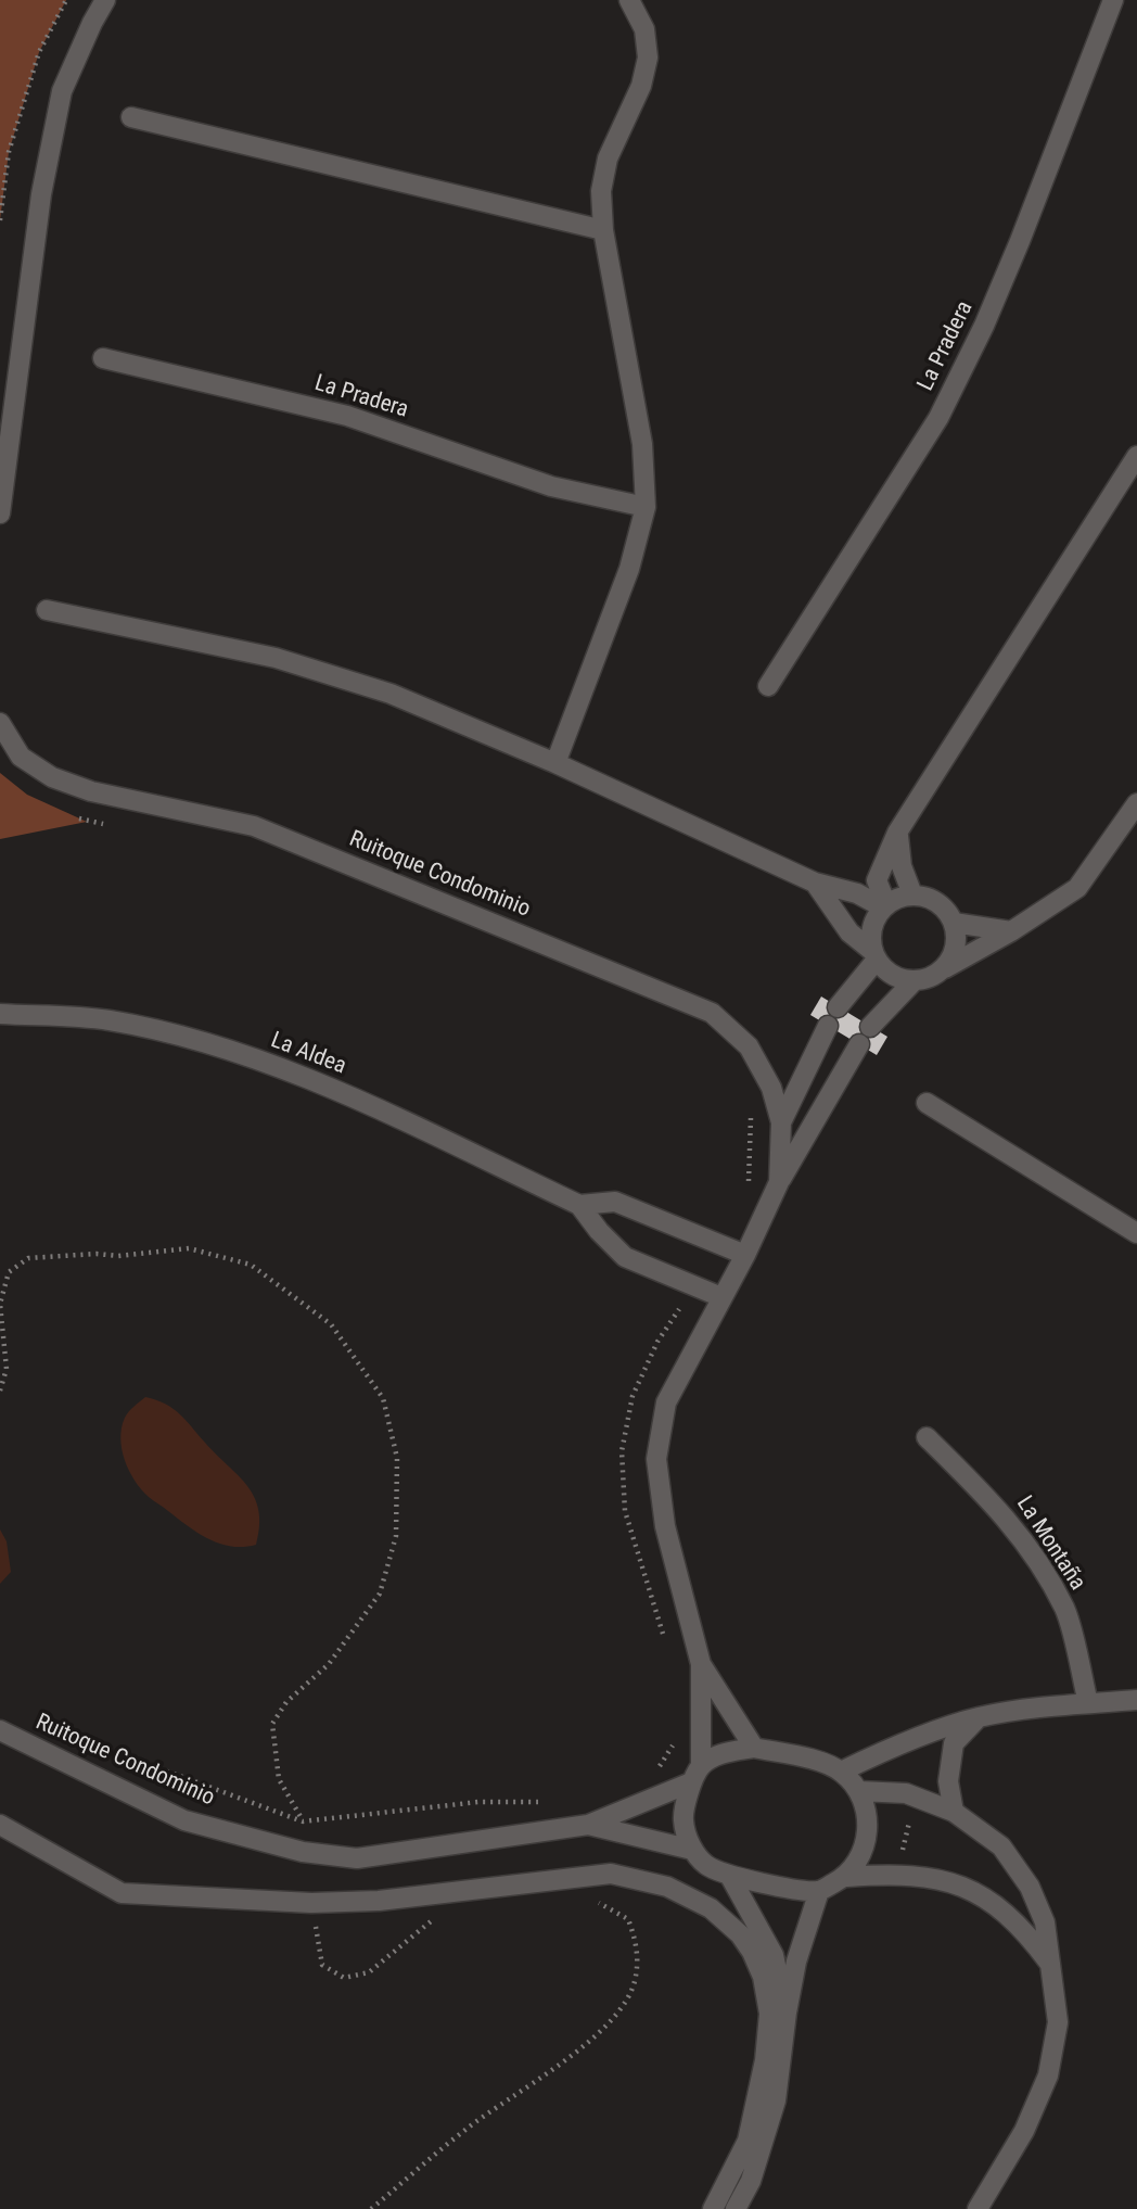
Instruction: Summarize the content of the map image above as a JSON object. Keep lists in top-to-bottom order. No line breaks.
{"streets":{"street":["La Pradera","Ruitoque Condominio","La Aldea","La Montaña"]},"crossings":[["Ruitoque Condominio","La Aldea"]]}
